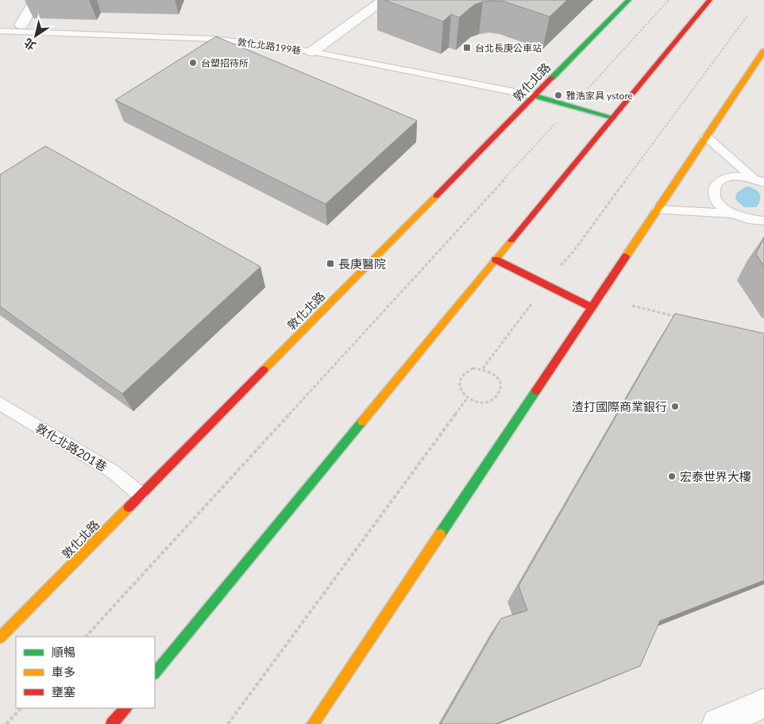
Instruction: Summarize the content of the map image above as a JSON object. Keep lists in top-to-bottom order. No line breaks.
{"streets":{"main road":["敦化北路"],"lane":["敦化北路199巷","敦化北路201巷"]},"crossings":[["敦化北路199巷","敦化北路"],["敦化北路","敦化北路201巷"]],"places":{"transit":["台北長庚公車站","長庚醫院"],"other":["台塑招待所","雅浩家具 ystore","渣打國際商業銀行","宏泰世界大樓"]},"legend":["順暢","車多","壅塞"],"north":"bottom left"}
